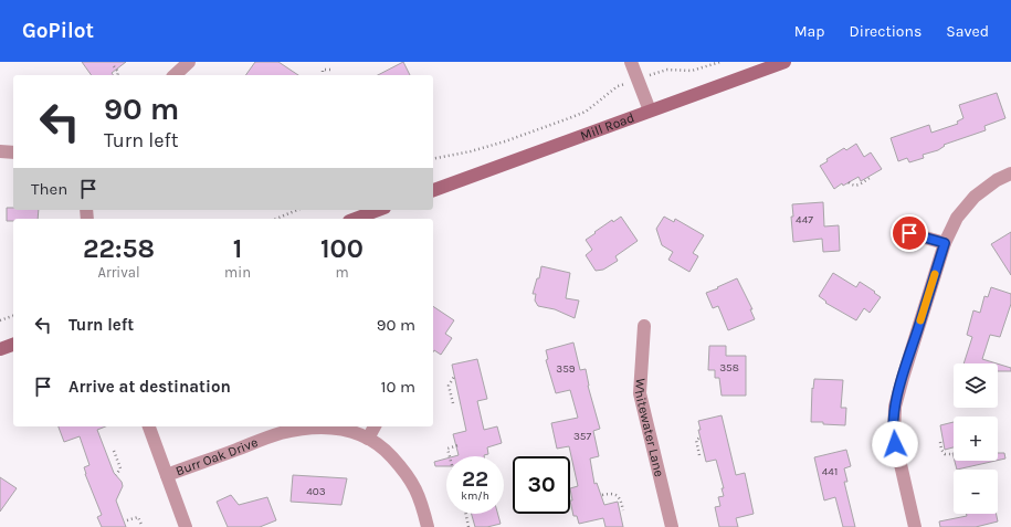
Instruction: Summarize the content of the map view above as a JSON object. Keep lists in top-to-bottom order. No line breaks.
{"streets":{"street":["Mill Road","Whitewater Lane","Burr Oak Drive"]},"house_numbers":["447","358","359","357","441","403"],"page":{"header":"GoPilot","nav":["Map","Directions","Saved"],"turn":["90 m","Turn left"],"then":"Then","eta":["22:58","Arrival","1","min","100","m"],"list":[{"name":"Turn left","value":"90 m"},{"name":"Arrive at destination","value":"10 m"}],"map_buttons":["+","−"],"speed":"22 km/h","limit":"30"}}
